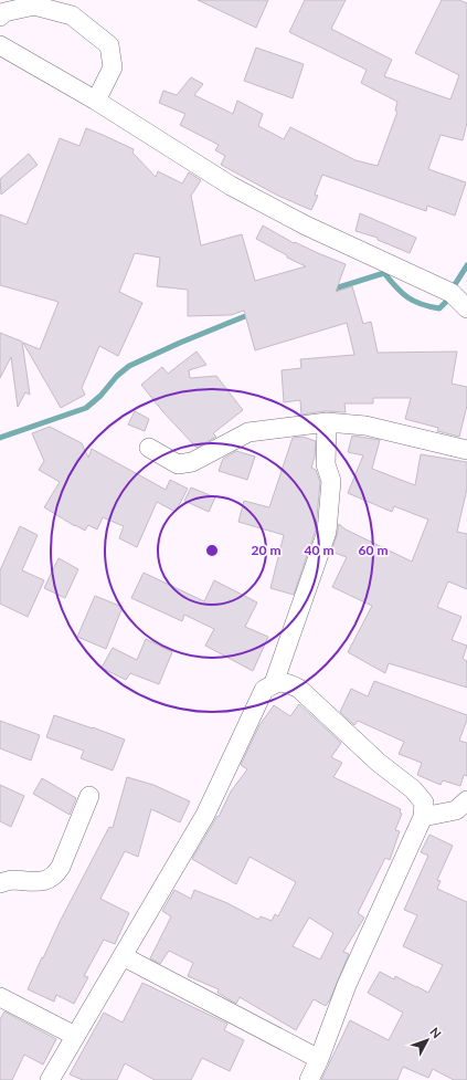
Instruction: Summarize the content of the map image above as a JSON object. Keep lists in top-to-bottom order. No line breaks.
{"north":"top right","rings":["20 m","40 m","60 m"]}
